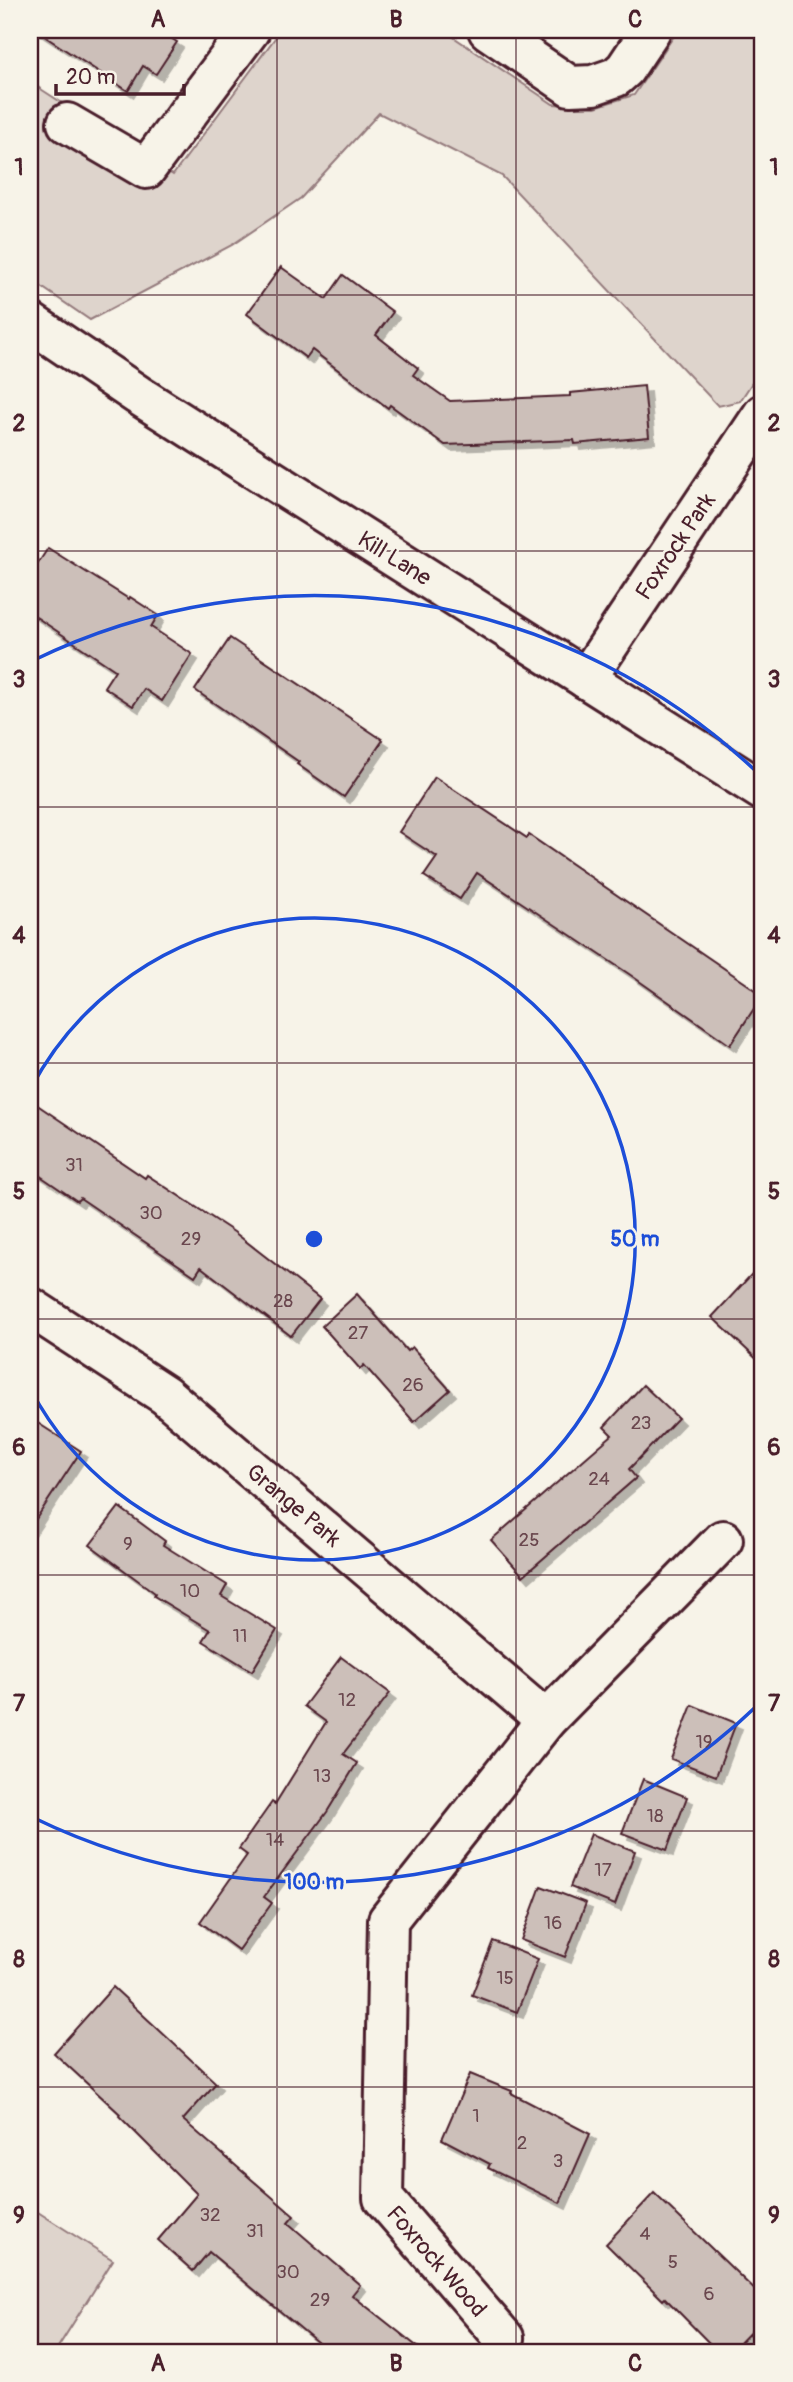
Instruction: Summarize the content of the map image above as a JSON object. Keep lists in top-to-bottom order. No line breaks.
{"streets":{"street":["Foxrock Park","Kill Lane","Grange Park","Foxrock Wood"]},"crossings":[["Foxrock Park","Kill Lane"],["Grange Park","Foxrock Wood"]],"house_numbers":["31","30","29","28","27","26","23","24","25","9","10","11","12","19","13","18","14","17","16","15","1","2","3","32","31","4","5","30","6","29"],"scale_bar":"20 m","grid":{"columns":["A","B","C"],"rows":["1","2","3","4","5","6","7","8","9"]},"rings":["50 m","100 m"]}
